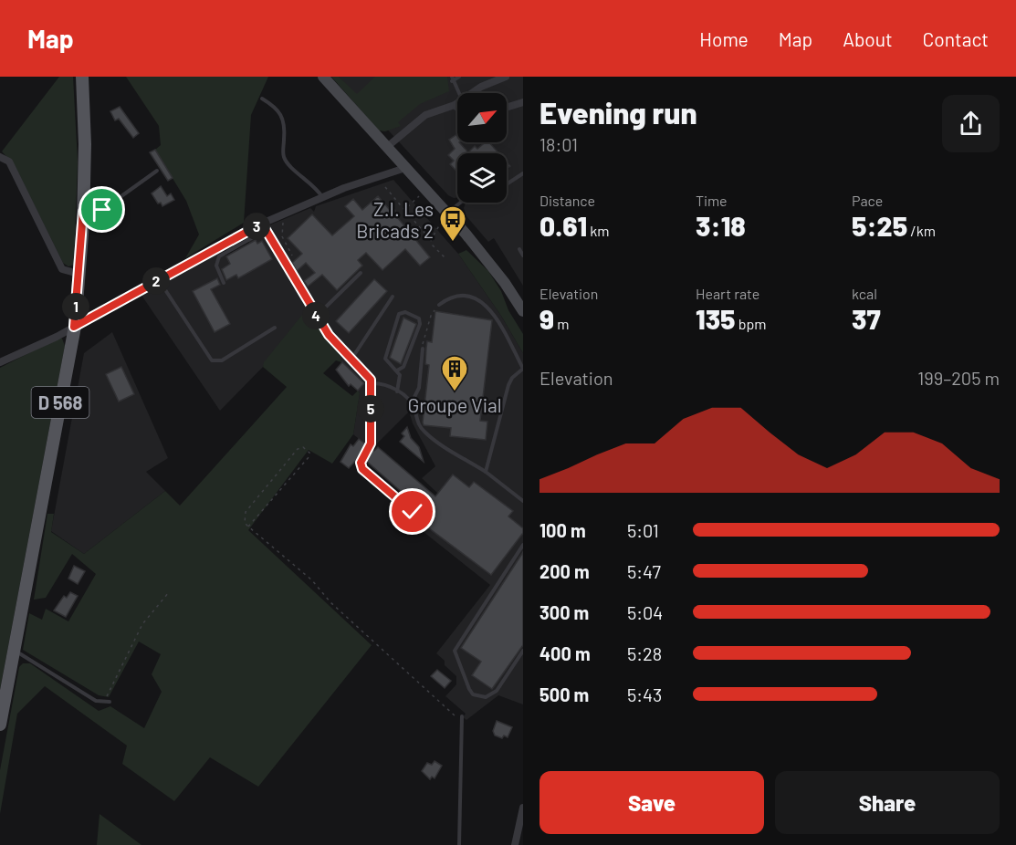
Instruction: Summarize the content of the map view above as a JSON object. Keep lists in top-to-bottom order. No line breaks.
{"streets":{"main road":["D 568"]},"places":{"bus stop":["Z.I. Les Bricads 2"],"building":["Groupe Vial"]},"north":"top right","page":{"header":"Map","nav":["Home","Map","About","Contact"],"heading":["Evening run","18:01"],"stats":[["Distance","0.61 km"],["Time","3:18"],["Pace","5:25 /km"],["Elevation","9 m"],["Heart rate","135 bpm"],["kcal","37"]],"pins":["3","2","1","4","5"],"chart":["Elevation","199–205 m"],"list":[{"name":"100 m","note":"5:01"},{"name":"200 m","note":"5:47"},{"name":"300 m","note":"5:04"},{"name":"400 m","note":"5:28"},{"name":"500 m","note":"5:43"}],"buttons":["Save","Share"]}}
